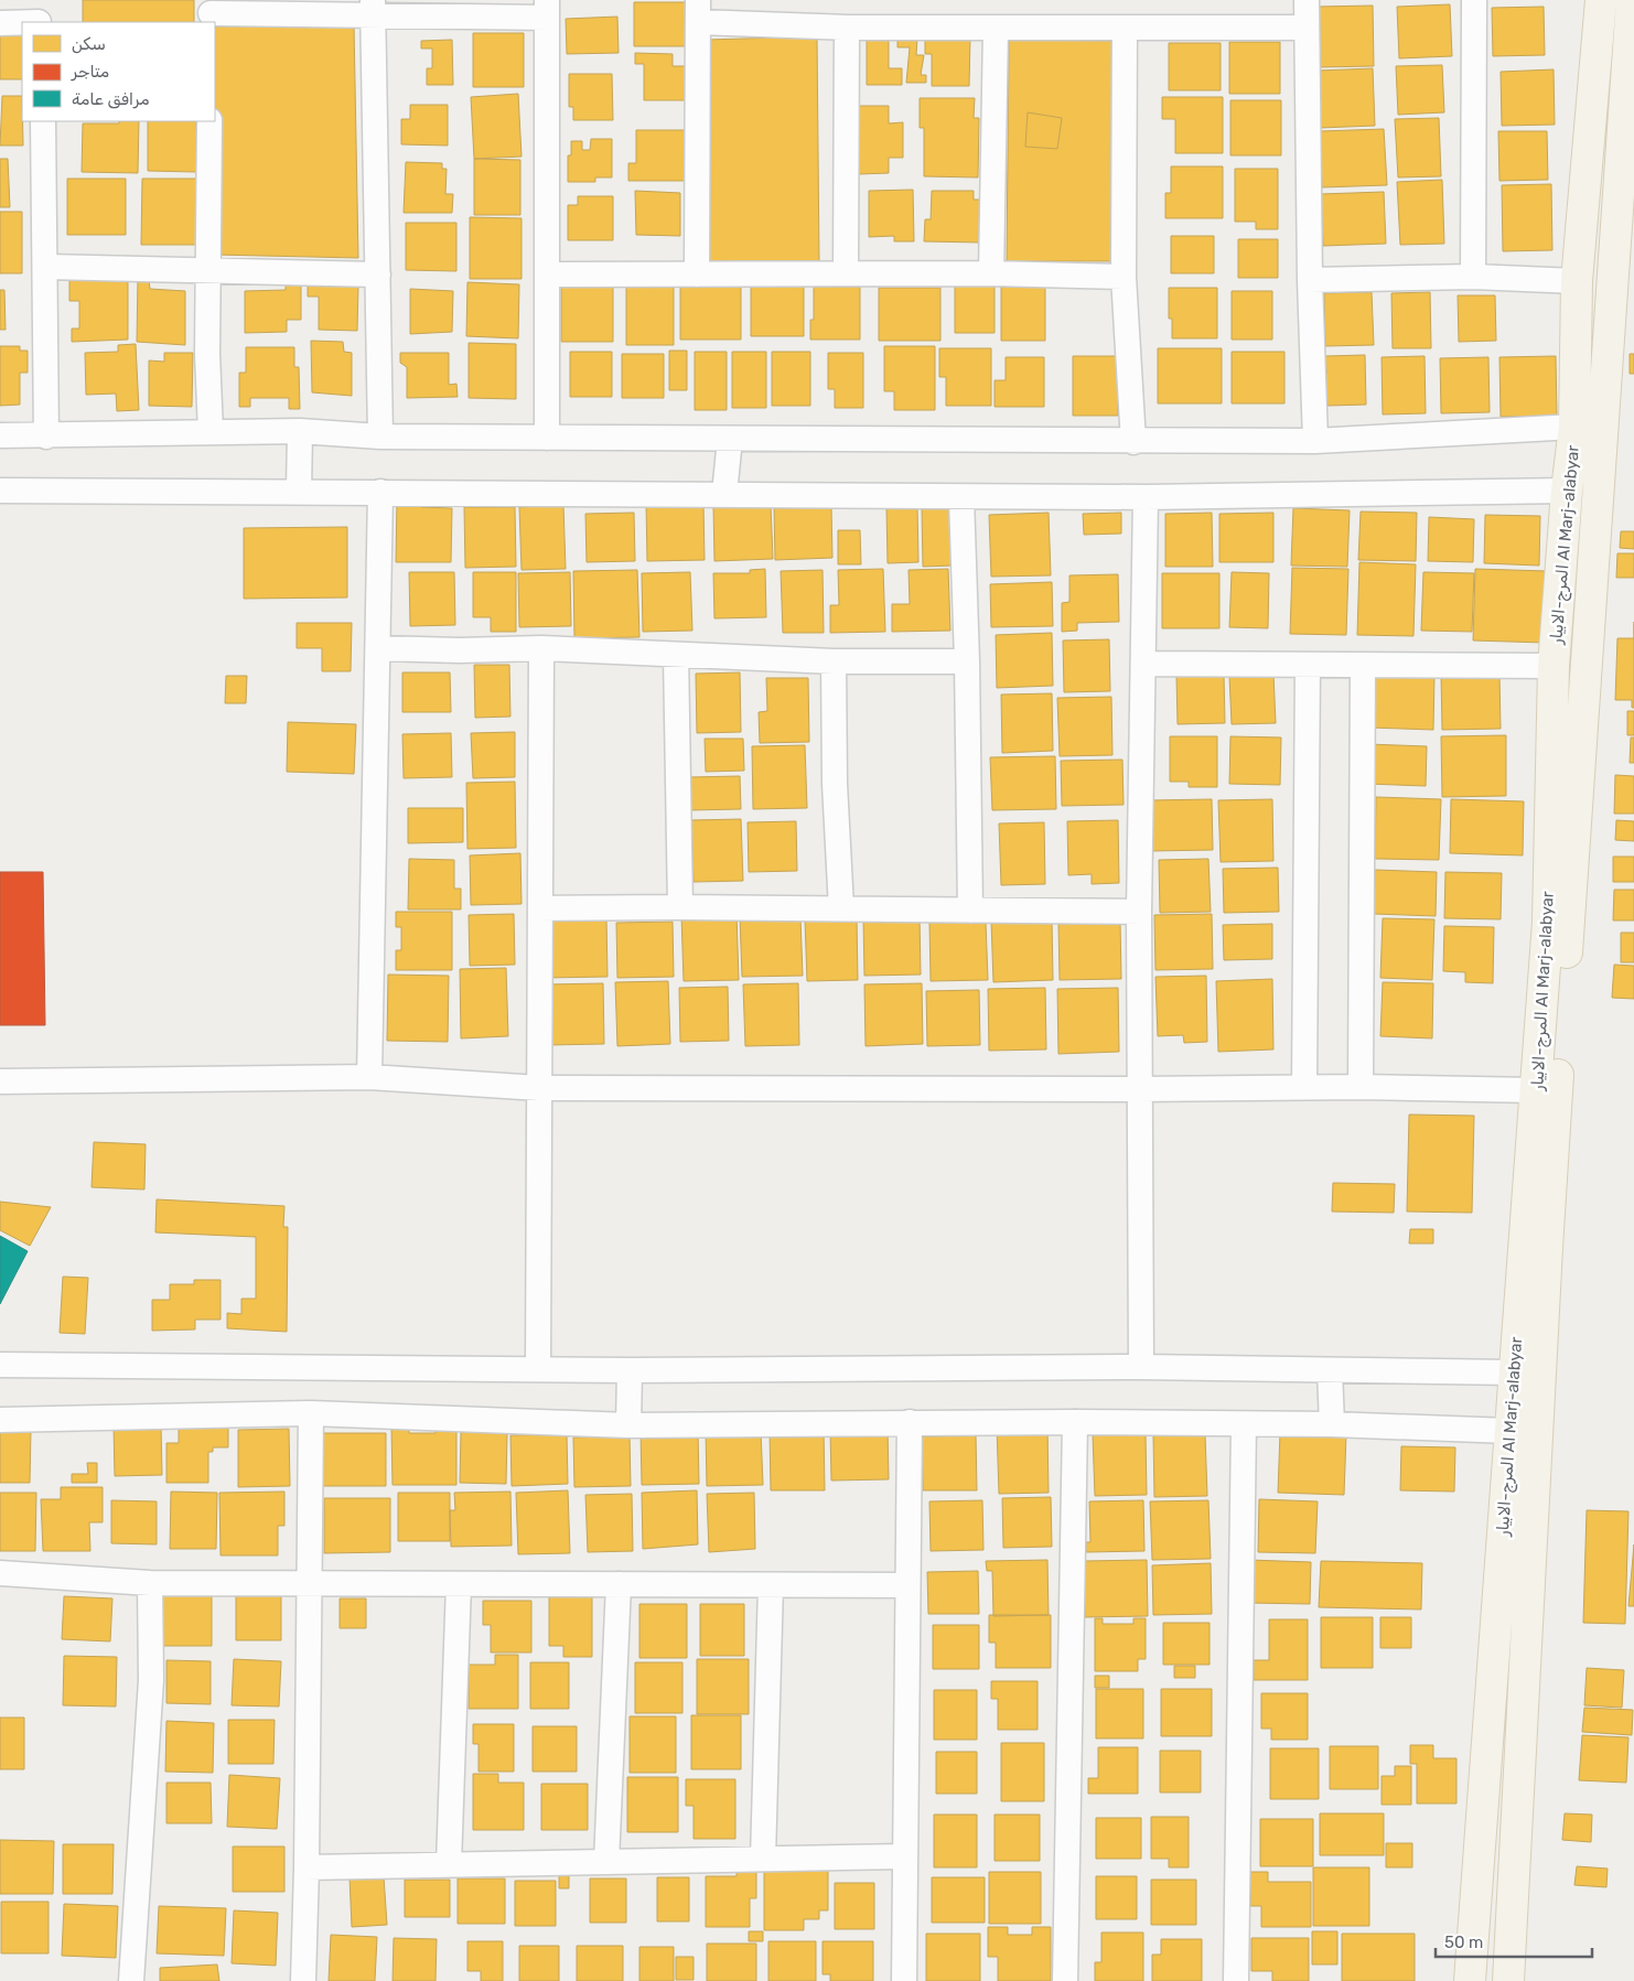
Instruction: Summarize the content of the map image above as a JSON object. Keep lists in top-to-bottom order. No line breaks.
{"streets":{"main road":["المرج-الابيار Al Marj-alabyar"]},"legend":["سكن","متاجر","مرافق عامة"],"scale_bar":"50 m"}
